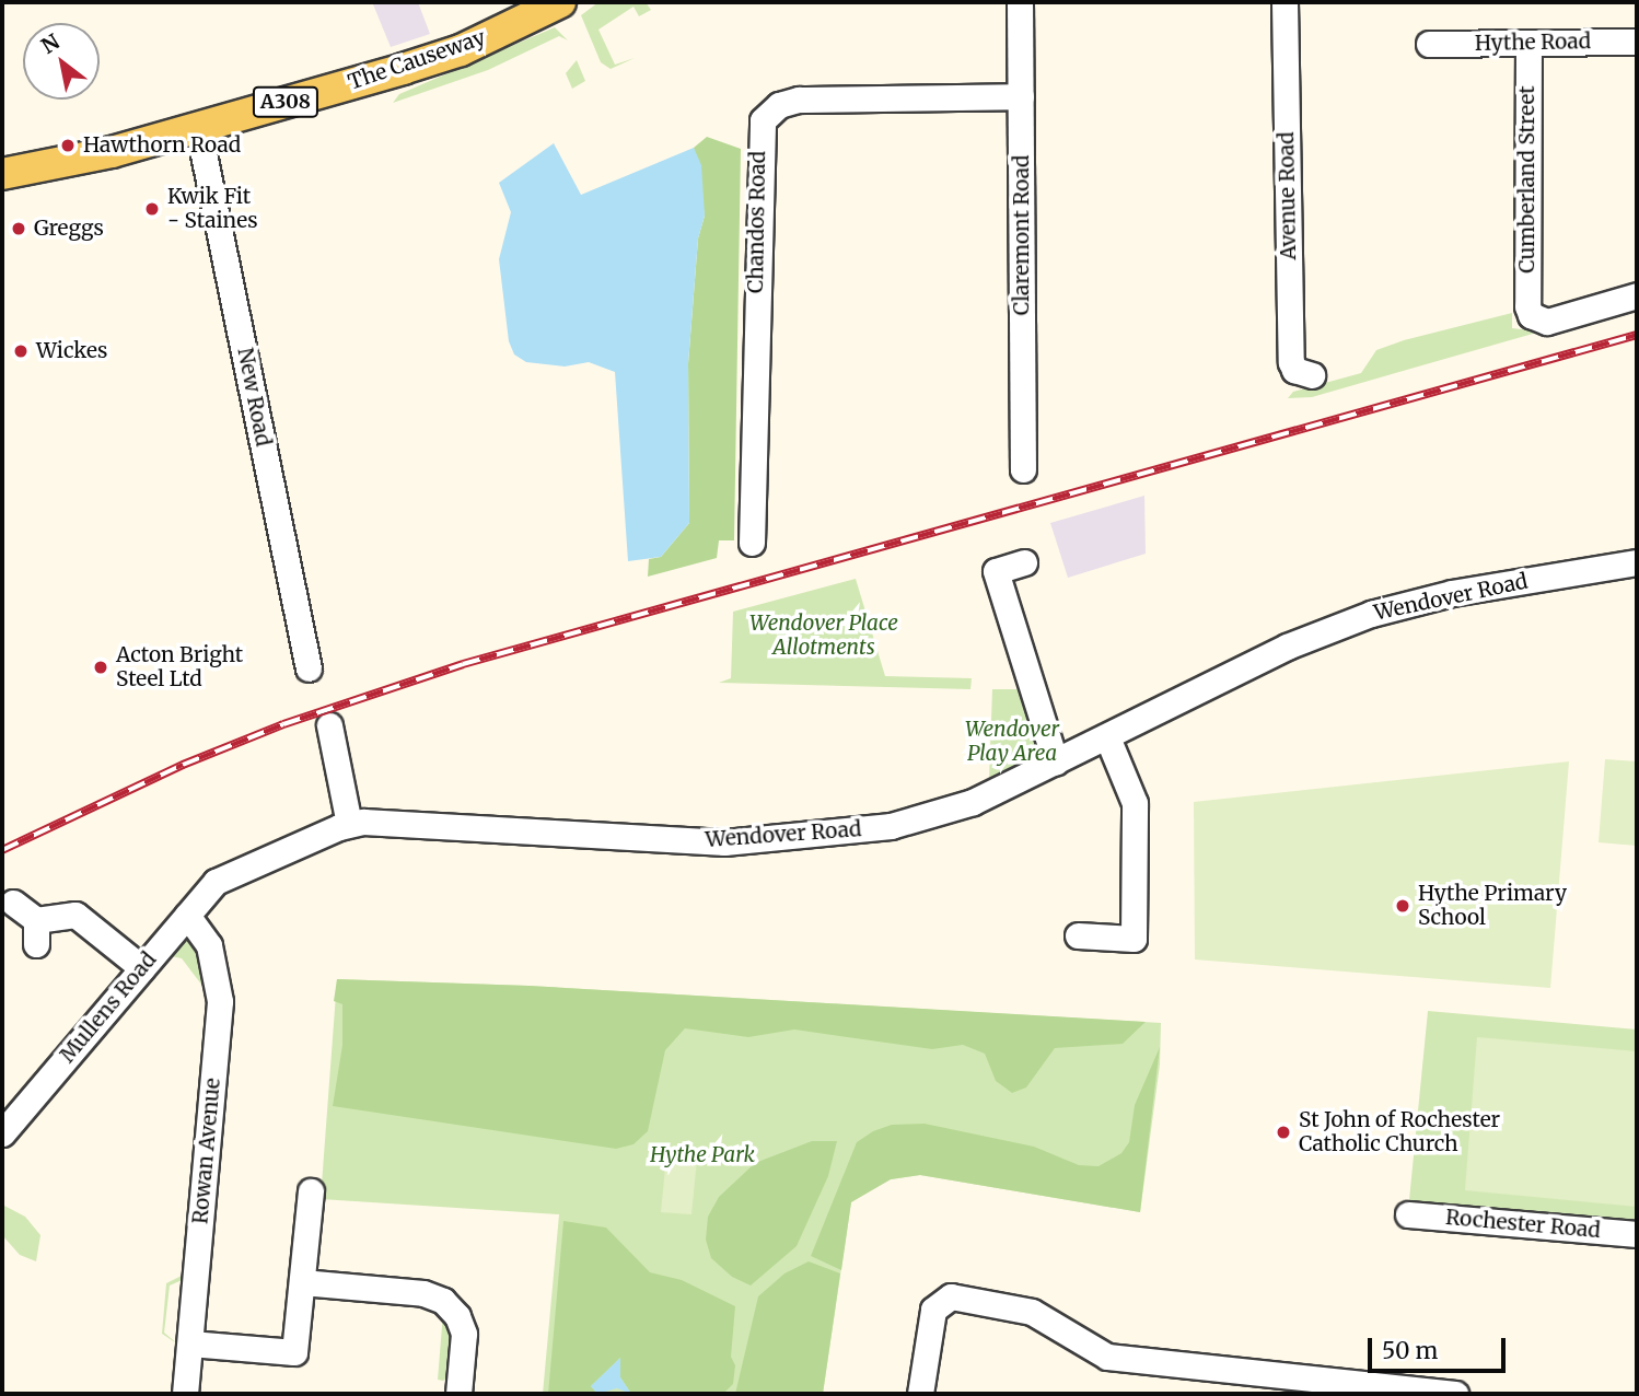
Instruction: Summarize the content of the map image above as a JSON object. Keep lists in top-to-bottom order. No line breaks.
{"streets":{"main road":["The Causeway","A308"],"street":["Hythe Road","Cumberland Street","Avenue Road","Chandos Road","Claremont Road","New Road","Wendover Road","Mullens Road","Rowan Avenue","Rochester Road"]},"crossings":[["Hythe Road","Cumberland Street"],["The Causeway","New Road"],["Chandos Road","Claremont Road"],["Wendover Road","Mullens Road"],["Mullens Road","Rowan Avenue"]],"parks":["Wendover Place Allotments","Wendover Play Area","Hythe Park"],"places":["Hawthorn Road","Kwik Fit - Staines","Greggs","Wickes","Acton Bright Steel Ltd","Hythe Primary School","St John of Rochester Catholic Church"],"scale_bar":"50 m","north":"top left"}
